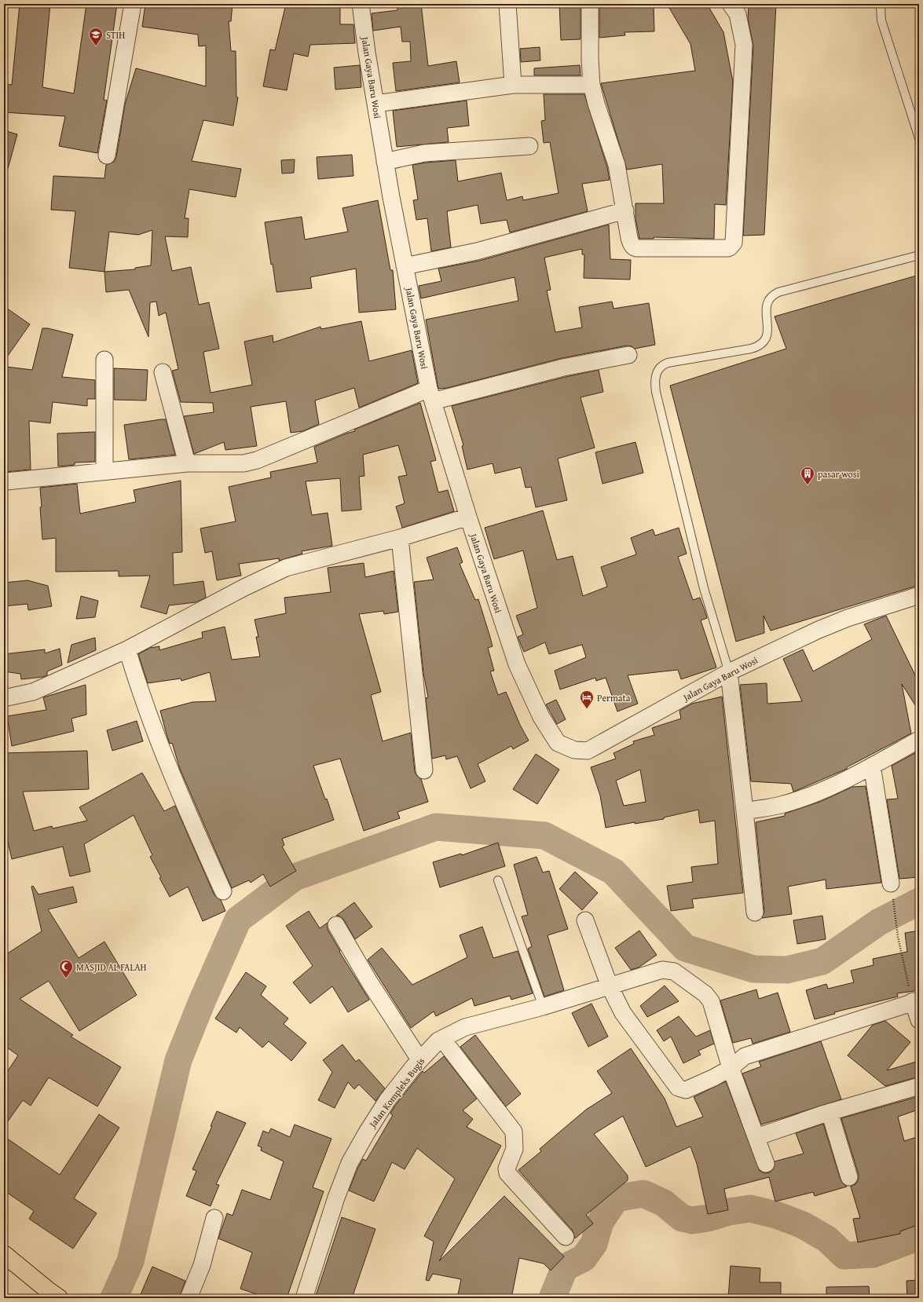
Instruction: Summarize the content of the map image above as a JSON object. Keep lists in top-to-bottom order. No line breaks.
{"streets":{"street":["Jalan Gaya Baru Wosi","Jalan Kompleks Bugis"]},"places":{"school or university":["STIH"],"building":["pasar wosi"],"hotel":["Permata"],"mosque":["MASJID AL FALAH"]}}
